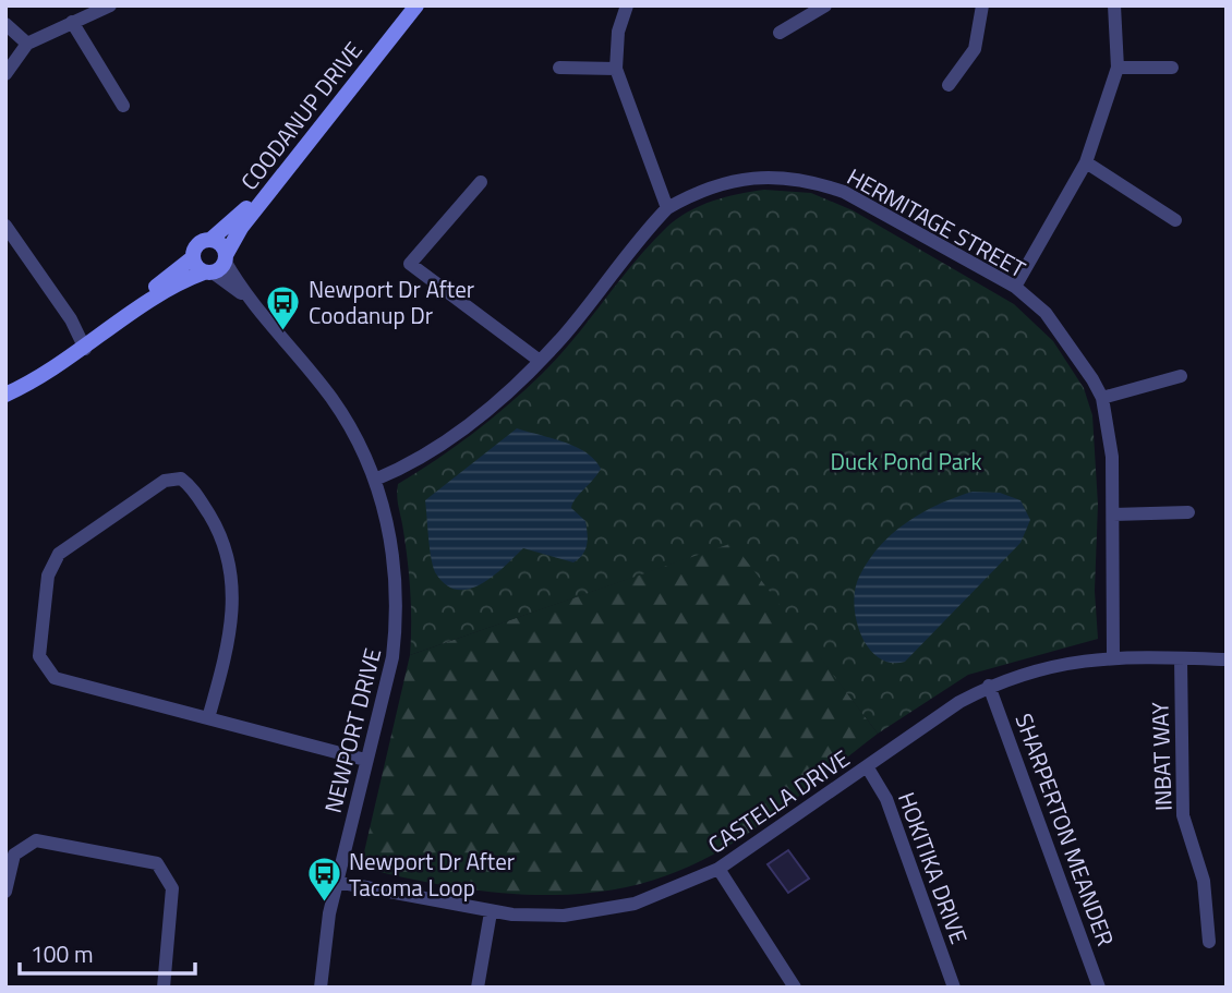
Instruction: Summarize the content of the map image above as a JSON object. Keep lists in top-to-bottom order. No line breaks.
{"streets":{"main road":["COODANUP DRIVE"],"street":["HERMITAGE STREET","NEWPORT DRIVE","INBAT WAY","CASTELLA DRIVE","SHARPERTON MEANDER","HOKITIKA DRIVE"]},"crossings":[["COODANUP DRIVE","NEWPORT DRIVE"],["HERMITAGE STREET","NEWPORT DRIVE"],["HERMITAGE STREET","CASTELLA DRIVE"],["NEWPORT DRIVE","CASTELLA DRIVE"],["INBAT WAY","CASTELLA DRIVE"],["CASTELLA DRIVE","SHARPERTON MEANDER"],["CASTELLA DRIVE","HOKITIKA DRIVE"]],"parks":["Duck Pond Park"],"places":{"bus stop":["Newport Dr After Coodanup Dr","Newport Dr After Tacoma Loop"]},"scale_bar":"100 m"}
